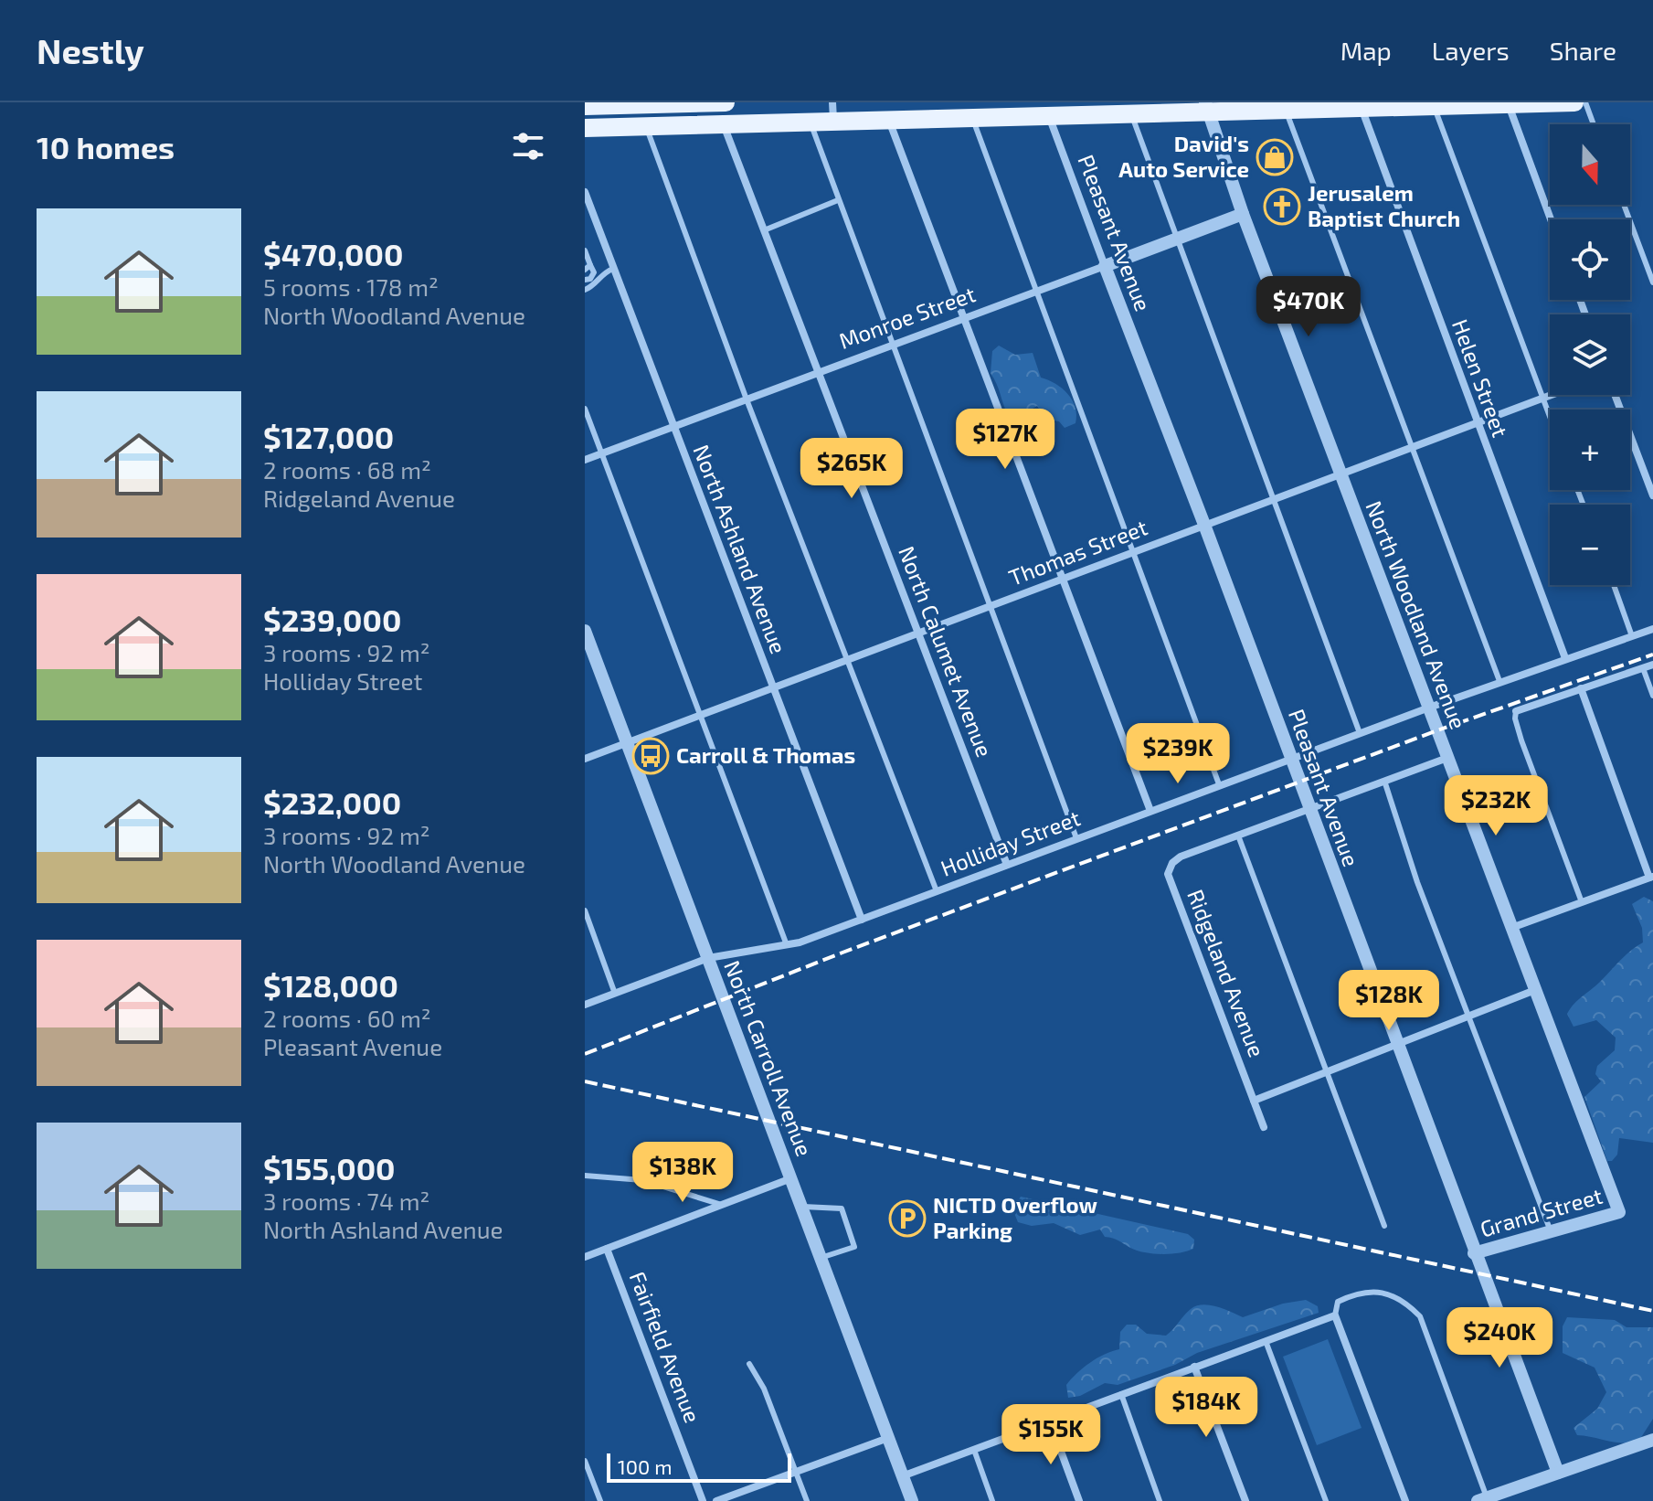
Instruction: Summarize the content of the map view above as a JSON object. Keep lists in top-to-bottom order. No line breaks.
{"streets":{"street":["Pleasant Avenue","Monroe Street","Helen Street","North Ashland Avenue","Thomas Street","North Woodland Avenue","North Calumet Avenue","Holliday Street","Ridgeland Avenue","North Carroll Avenue","Grand Street","Fairfield Avenue"]},"crossings":[["Pleasant Avenue","Monroe Street"],["Pleasant Avenue","Thomas Street"],["Pleasant Avenue","Holliday Street"],["Pleasant Avenue","Ridgeland Avenue"],["Pleasant Avenue","Grand Street"],["Monroe Street","North Ashland Avenue"],["Monroe Street","North Woodland Avenue"],["Monroe Street","North Calumet Avenue"],["Helen Street","Thomas Street"],["Helen Street","Holliday Street"],["North Ashland Avenue","Thomas Street"],["North Ashland Avenue","Holliday Street"],["Thomas Street","North Woodland Avenue"],["Thomas Street","North Calumet Avenue"],["Thomas Street","North Carroll Avenue"],["North Woodland Avenue","Holliday Street"],["North Woodland Avenue","Ridgeland Avenue"],["North Woodland Avenue","Grand Street"],["North Calumet Avenue","Holliday Street"],["Holliday Street","North Carroll Avenue"]],"places":{"shop":["David's Auto Service"],"church":["Jerusalem Baptist Church"],"bus stop":["Carroll & Thomas"],"parking":["NICTD Overflow Parking"]},"scale_bar":"100 m","north":"bottom","page":{"header":"Nestly","nav":["Map","Layers","Share"],"heading":"10 homes","map_buttons":["+","−"],"list":[{"name":"$470,000","note":"5 rooms · 178 m² · North Woodland Avenue"},{"name":"$127,000","note":"2 rooms · 68 m² · Ridgeland Avenue"},{"name":"$239,000","note":"3 rooms · 92 m² · Holliday Street"},{"name":"$232,000","note":"3 rooms · 92 m² · North Woodland Avenue"},{"name":"$128,000","note":"2 rooms · 60 m² · Pleasant Avenue"},{"name":"$155,000","note":"3 rooms · 74 m² · North Ashland Avenue"}],"price":["$470K","$127K","$265K","$239K","$232K","$128K","$138K","$240K","$184K","$155K"],"scale":"100 m"}}
